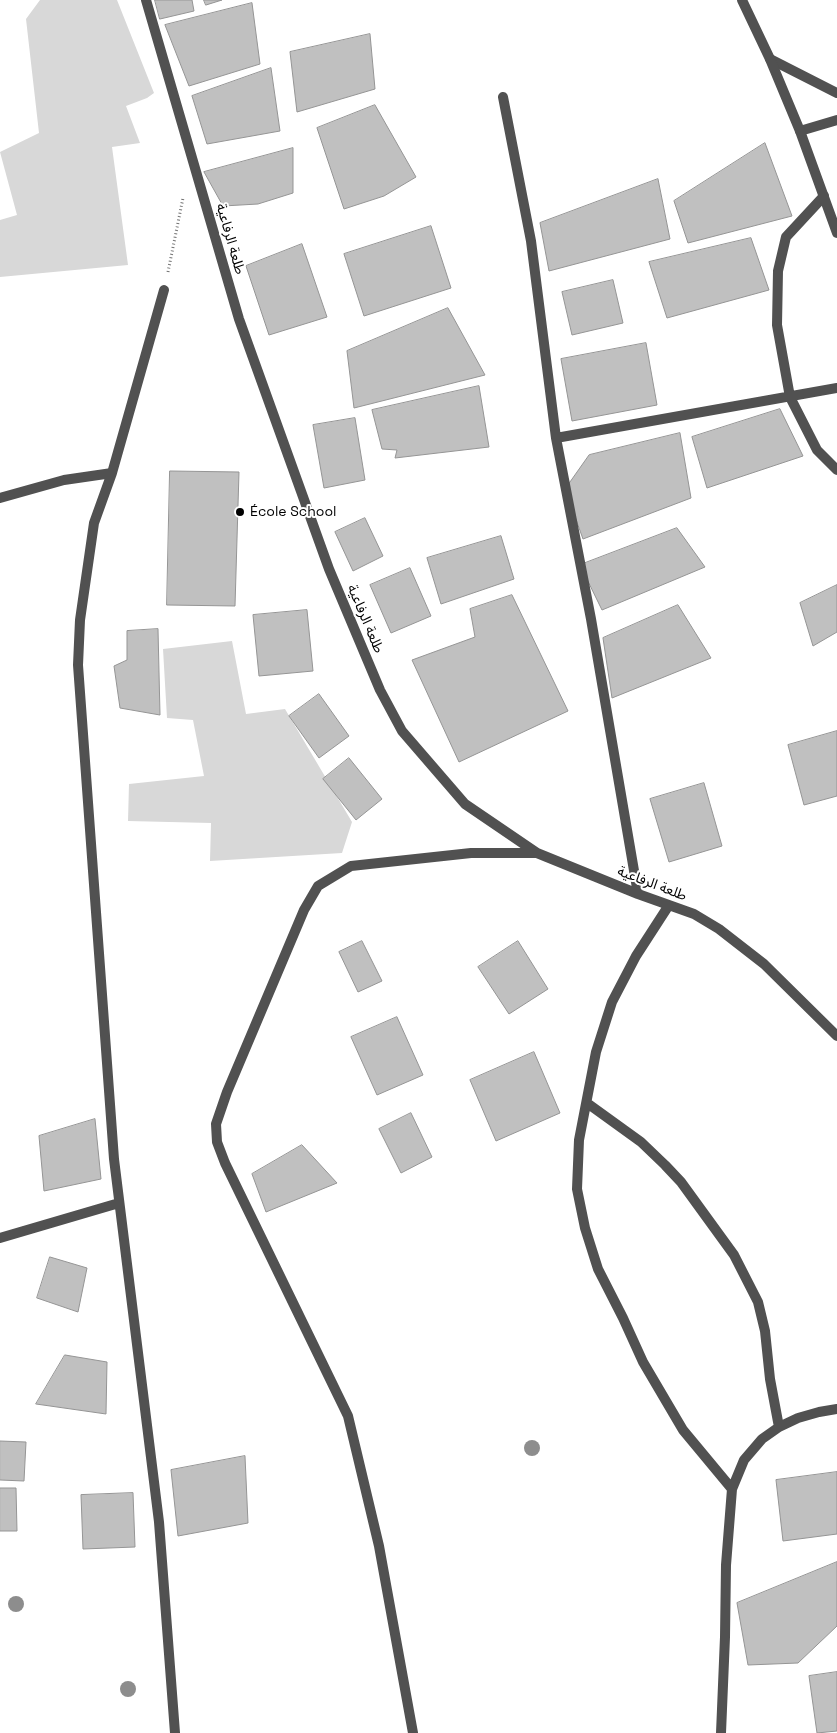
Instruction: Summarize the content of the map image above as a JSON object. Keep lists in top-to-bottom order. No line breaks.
{"streets":{"street":["طلعة الرفاعية"]},"places":["École School"]}
